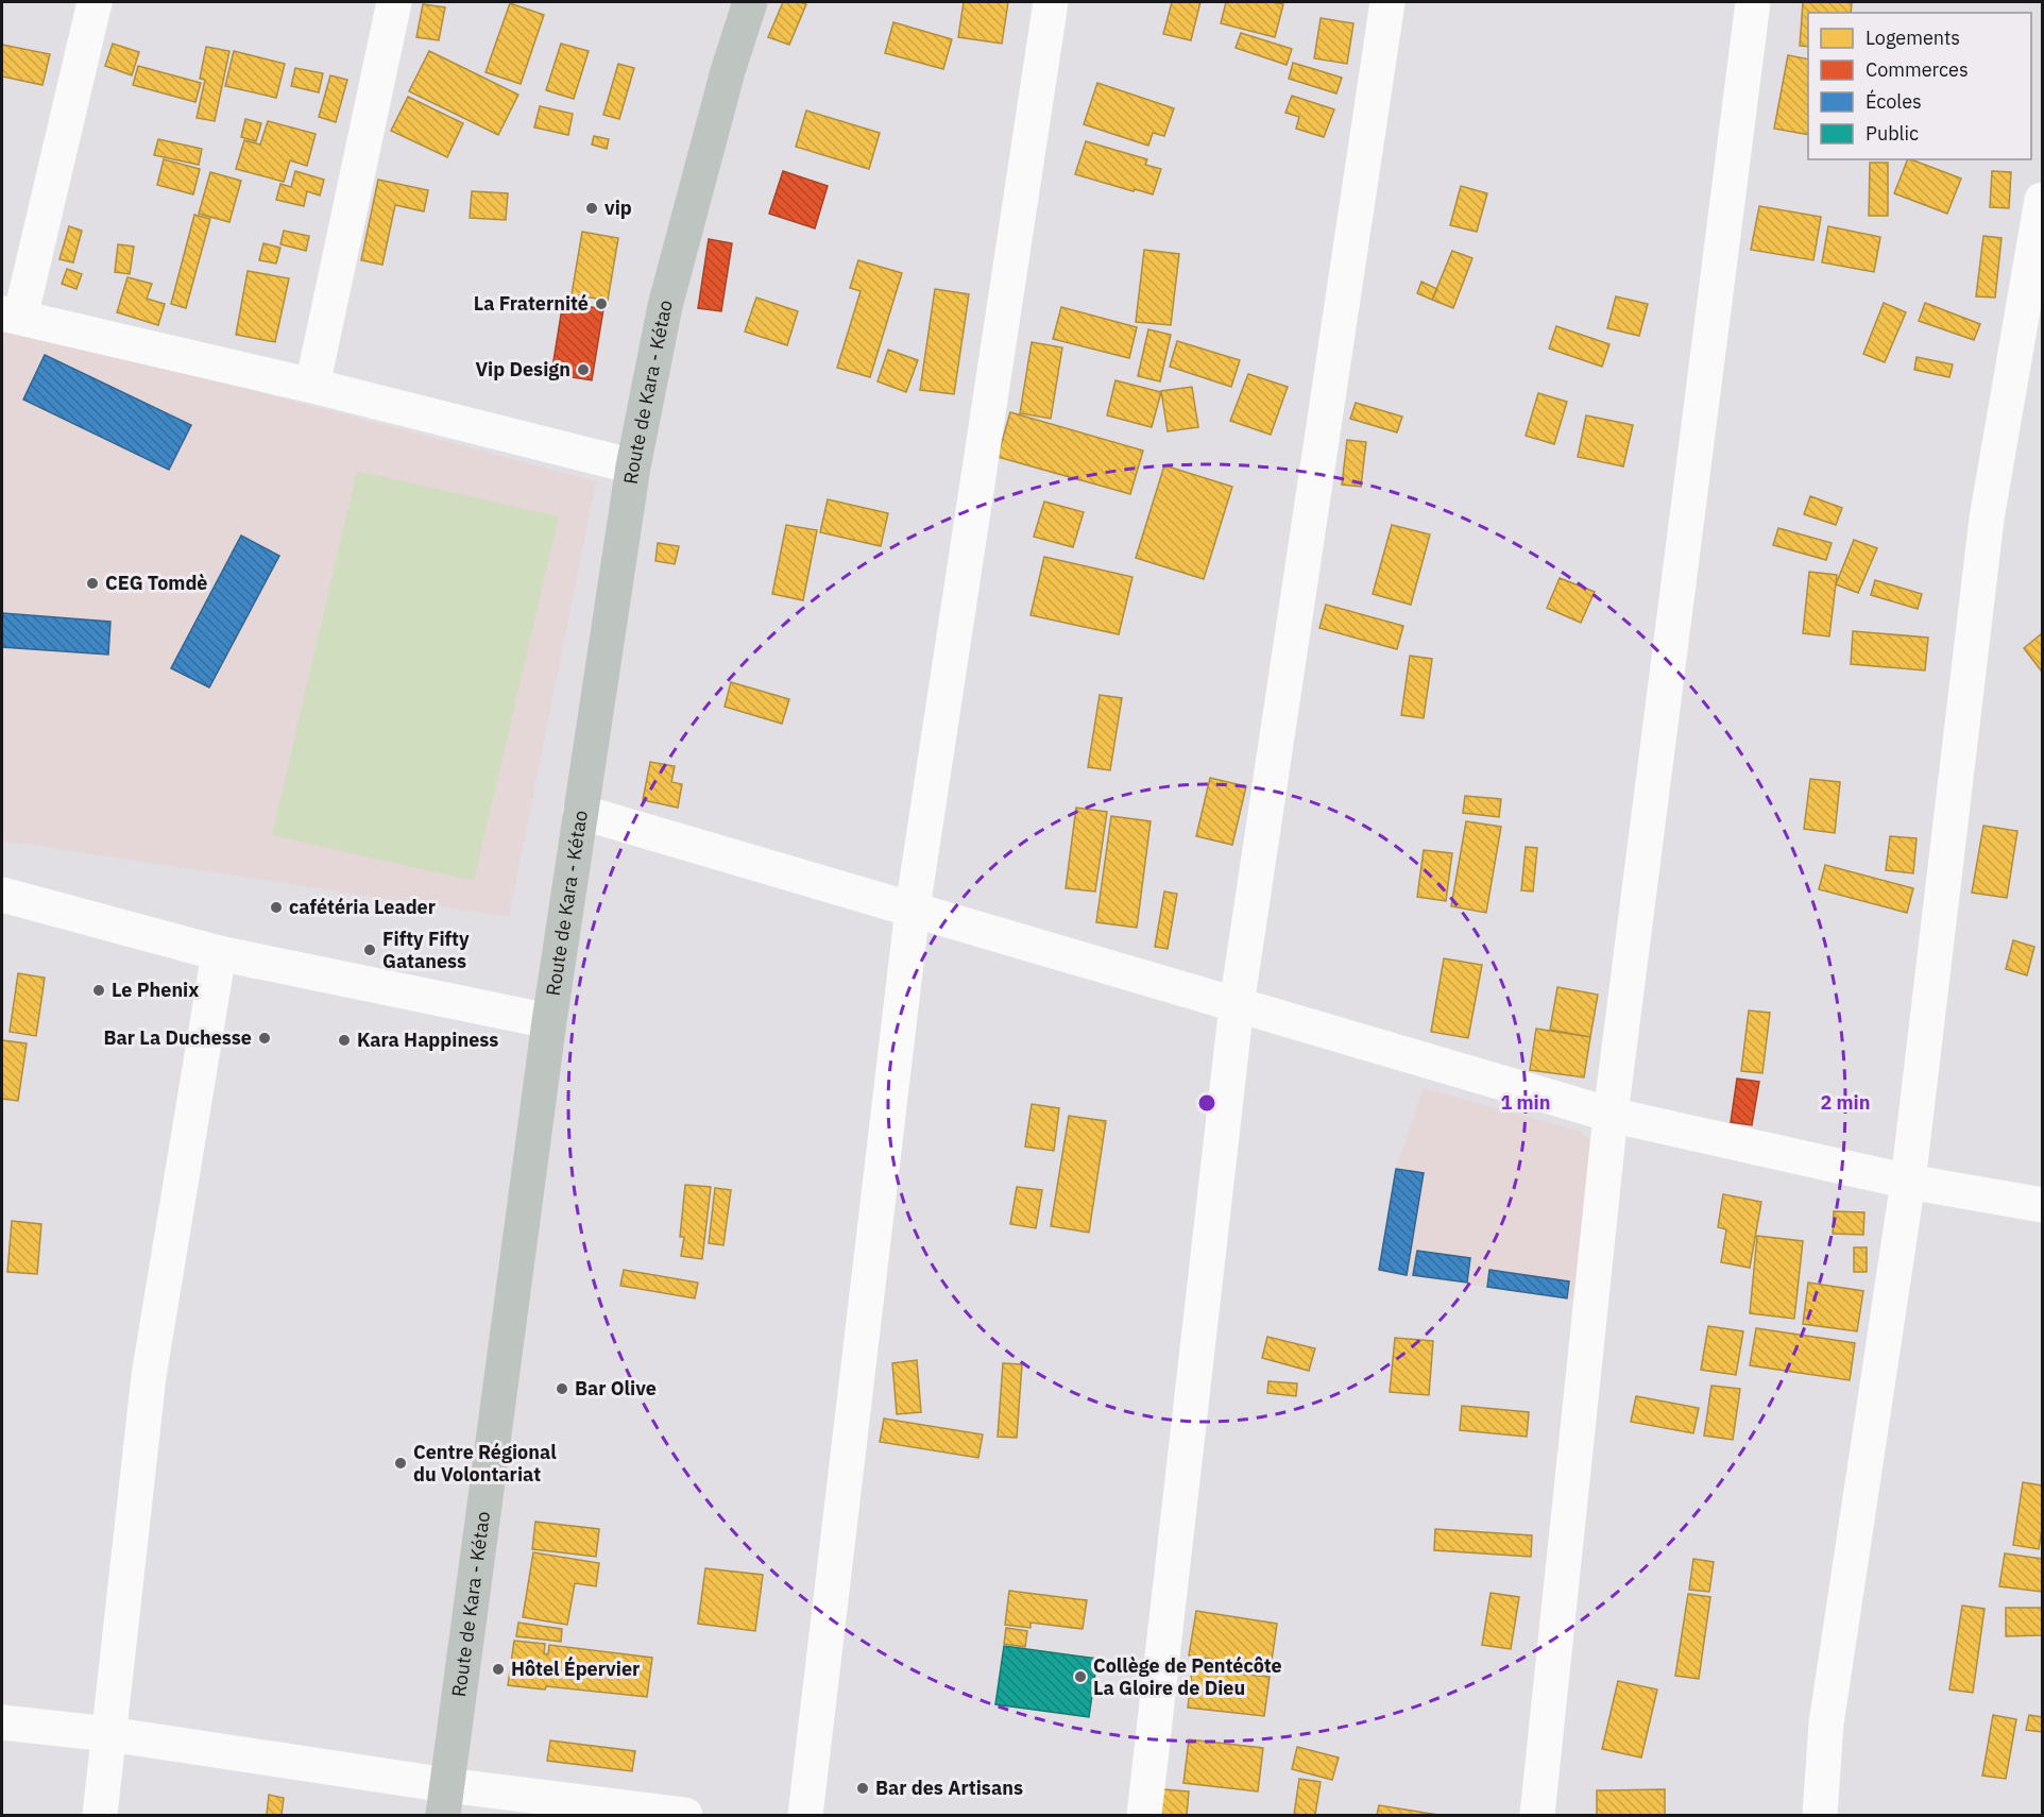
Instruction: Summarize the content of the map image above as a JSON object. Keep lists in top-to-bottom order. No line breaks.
{"streets":{"main road":["Route de Kara - Kétao"]},"places":["vip","La Fraternité","Vip Design","CEG Tomdè","cafétéria Leader","Fifty Fifty Gataness","Le Phenix","Bar La Duchesse","Kara Happiness","Bar Olive","Centre Régional du Volontariat","Hôtel Épervier","Collège de Pentécôte La Gloire de Dieu","Bar des Artisans"],"legend":["Logements","Commerces","Écoles","Public"],"rings":["1 min","2 min"]}
